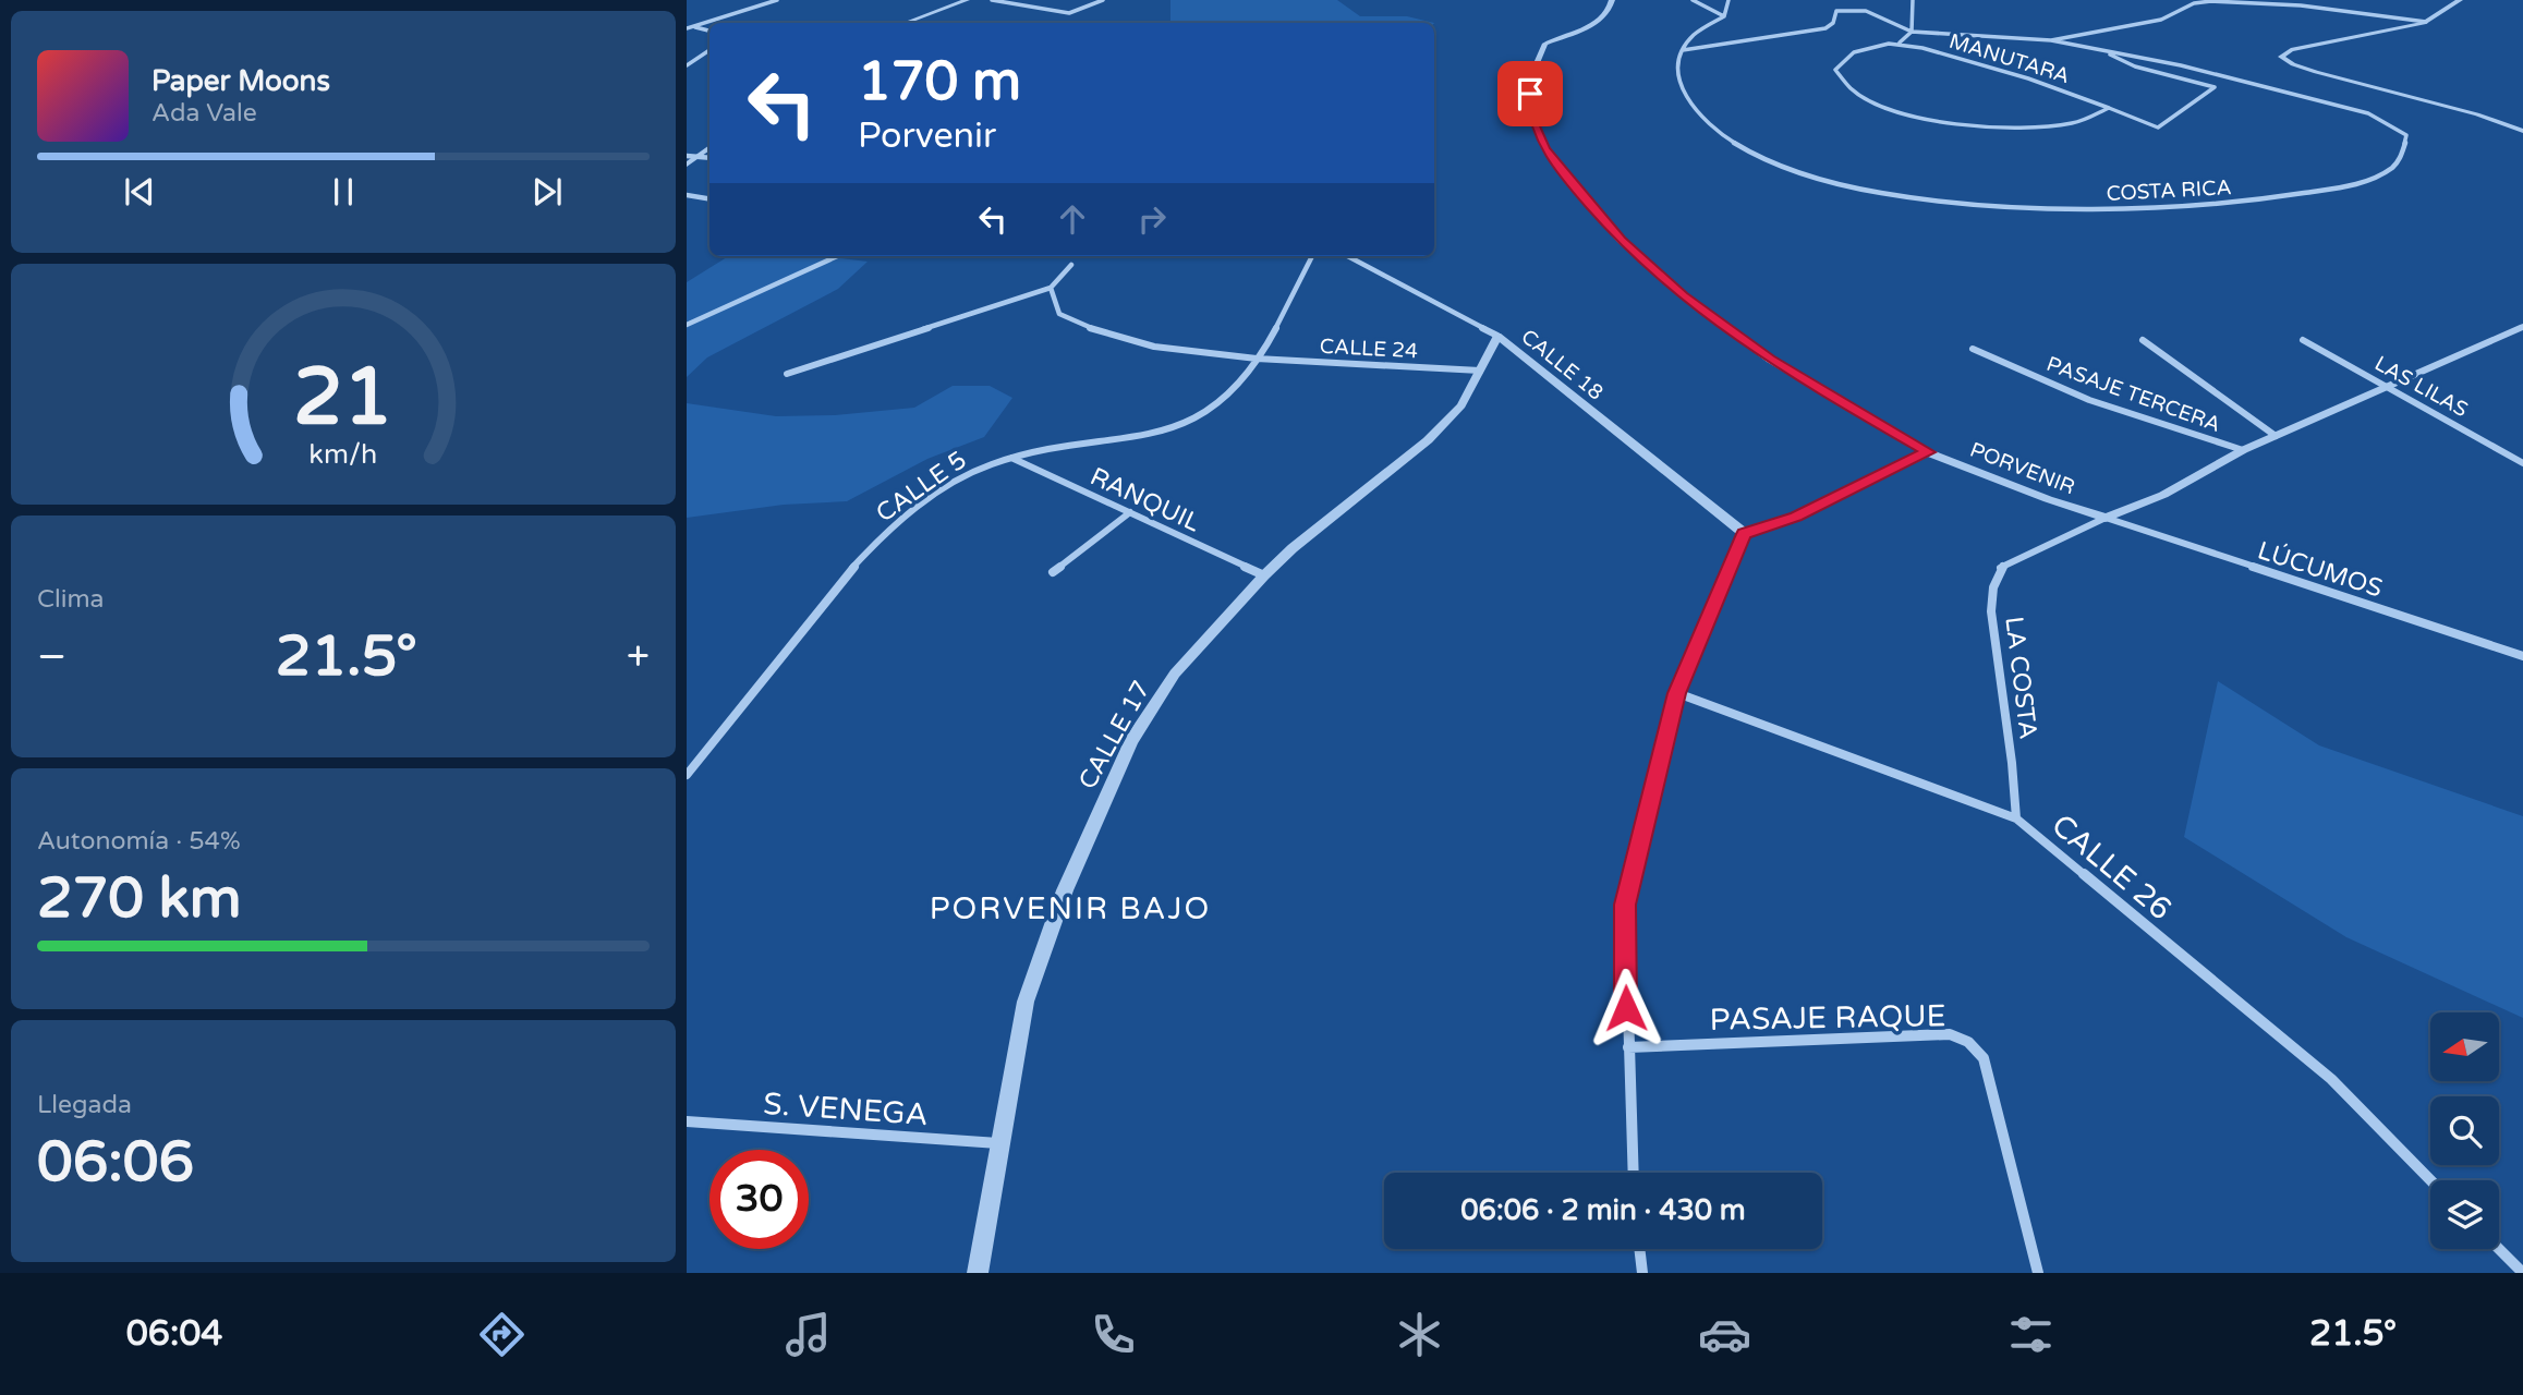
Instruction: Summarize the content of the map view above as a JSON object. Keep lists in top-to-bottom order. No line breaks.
{"streets":{"street":["MANUTARA","COSTA RICA","CALLE 24","CALLE 18","LAS LILAS","PASAJE TERCERA","PORVENIR","CALLE 5","RANQUIL","LÚCUMOS","LA COSTA","CALLE 17","CALLE 26","PASAJE RAQUE","S. VENEGA"]},"crossings":[["MANUTARA","COSTA RICA"],["CALLE 24","CALLE 5"],["CALLE 24","CALLE 17"],["CALLE 18","CALLE 17"],["PORVENIR","LÚCUMOS"],["PORVENIR","LA COSTA"],["CALLE 5","RANQUIL"],["RANQUIL","CALLE 17"],["LÚCUMOS","LA COSTA"],["LA COSTA","CALLE 26"],["CALLE 17","S. VENEGA"]],"districts":["PORVENIR BAJO"],"north":"left","page":{"turn":["170 m","Porvenir"],"song":["Paper Moons","Ada Vale"],"tile":["Clima",["Autonomía · 54%","270 km"],["Llegada","06:06"]],"heat":["−","21.5°","+"],"limit":"30","trip":"06:06 · 2 min · 430 m","tabs":["06:04","21.5°"],"gauge":["21","km/h"]}}
